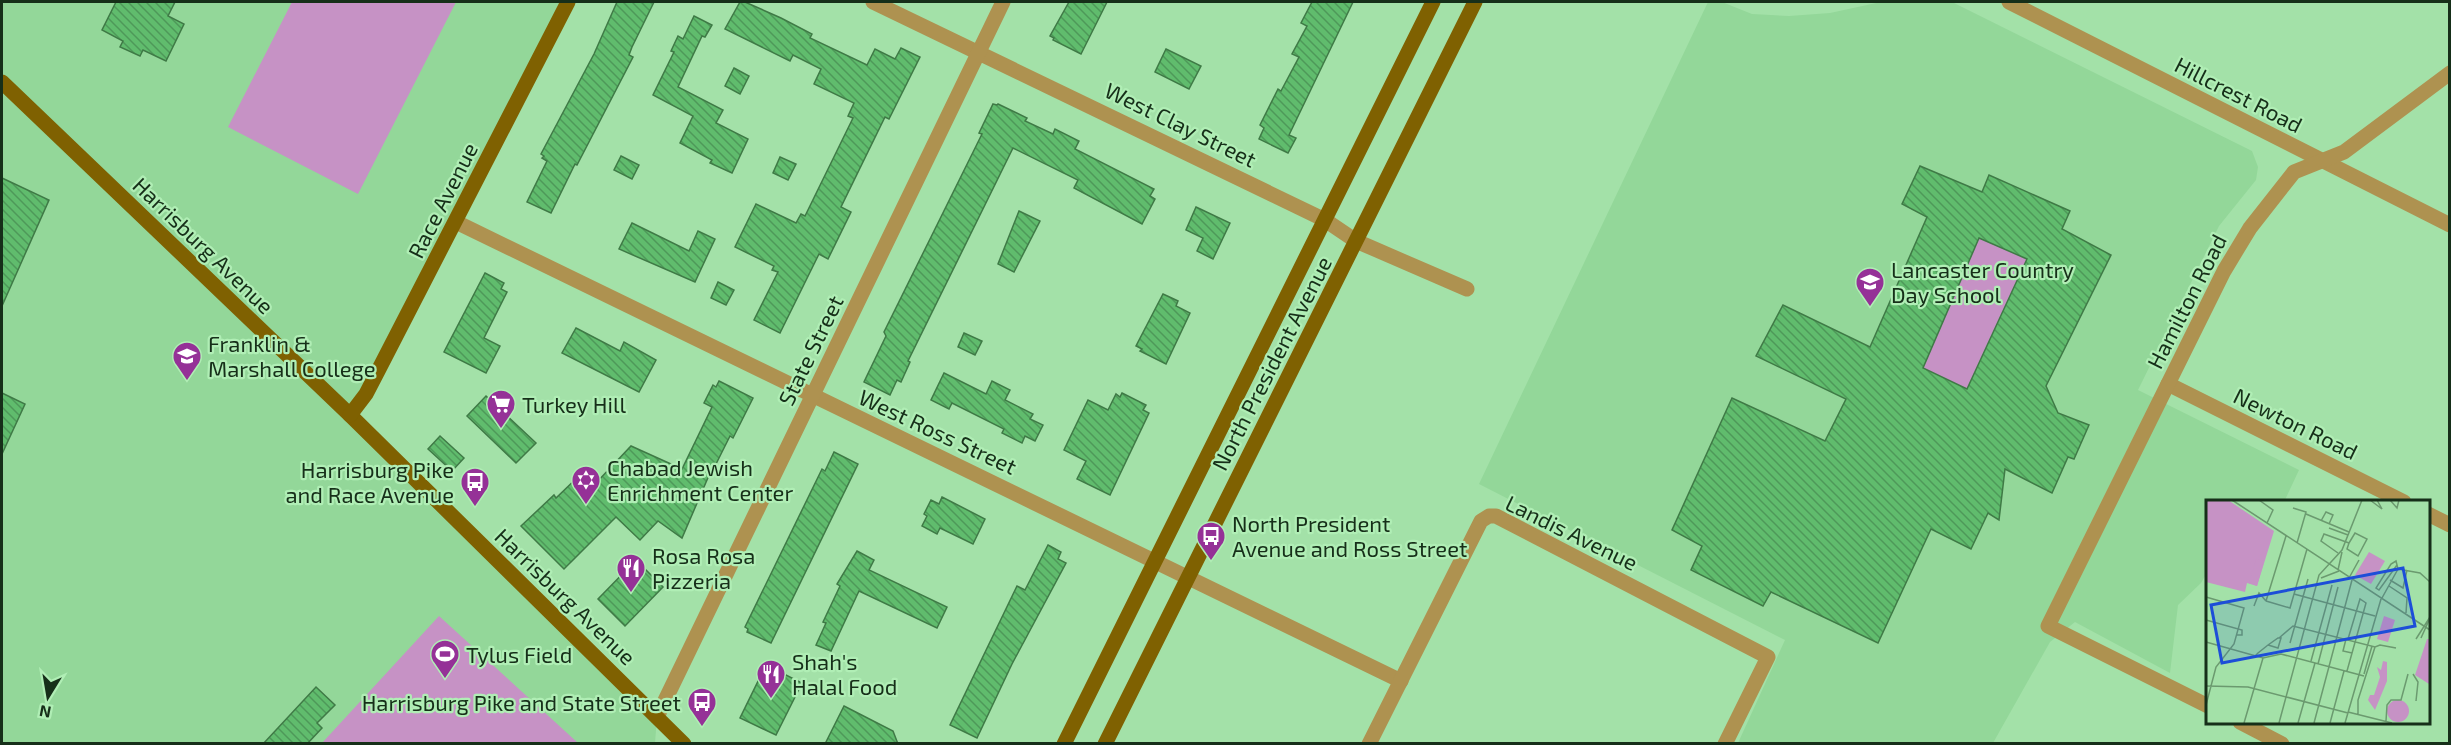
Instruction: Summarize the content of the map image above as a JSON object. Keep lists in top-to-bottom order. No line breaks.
{"streets":{"main road":["Race Avenue","Harrisburg Avenue","North President Avenue"],"street":["Hillcrest Road","West Clay Street","Hamilton Road","State Street","Newton Road","West Ross Street","Landis Avenue"]},"crossings":[["Hillcrest Road","Hamilton Road"],["West Clay Street","State Street"],["West Clay Street","North President Avenue"],["Race Avenue","Harrisburg Avenue"],["Race Avenue","West Ross Street"],["Harrisburg Avenue","State Street"],["Hamilton Road","Newton Road"],["State Street","West Ross Street"],["North President Avenue","West Ross Street"],["West Ross Street","Landis Avenue"]],"places":{"school or university":["Lancaster Country Day School","Franklin & Marshall College"],"supermarket":["Turkey Hill"],"synagogue":["Chabad Jewish Enrichment Center"],"bus stop":["Harrisburg Pike and Race Avenue","North President Avenue and Ross Street","Harrisburg Pike and State Street"],"restaurant":["Rosa Rosa Pizzeria","Shah's Halal Food"],"sports":["Tylus Field"]},"north":"bottom"}
